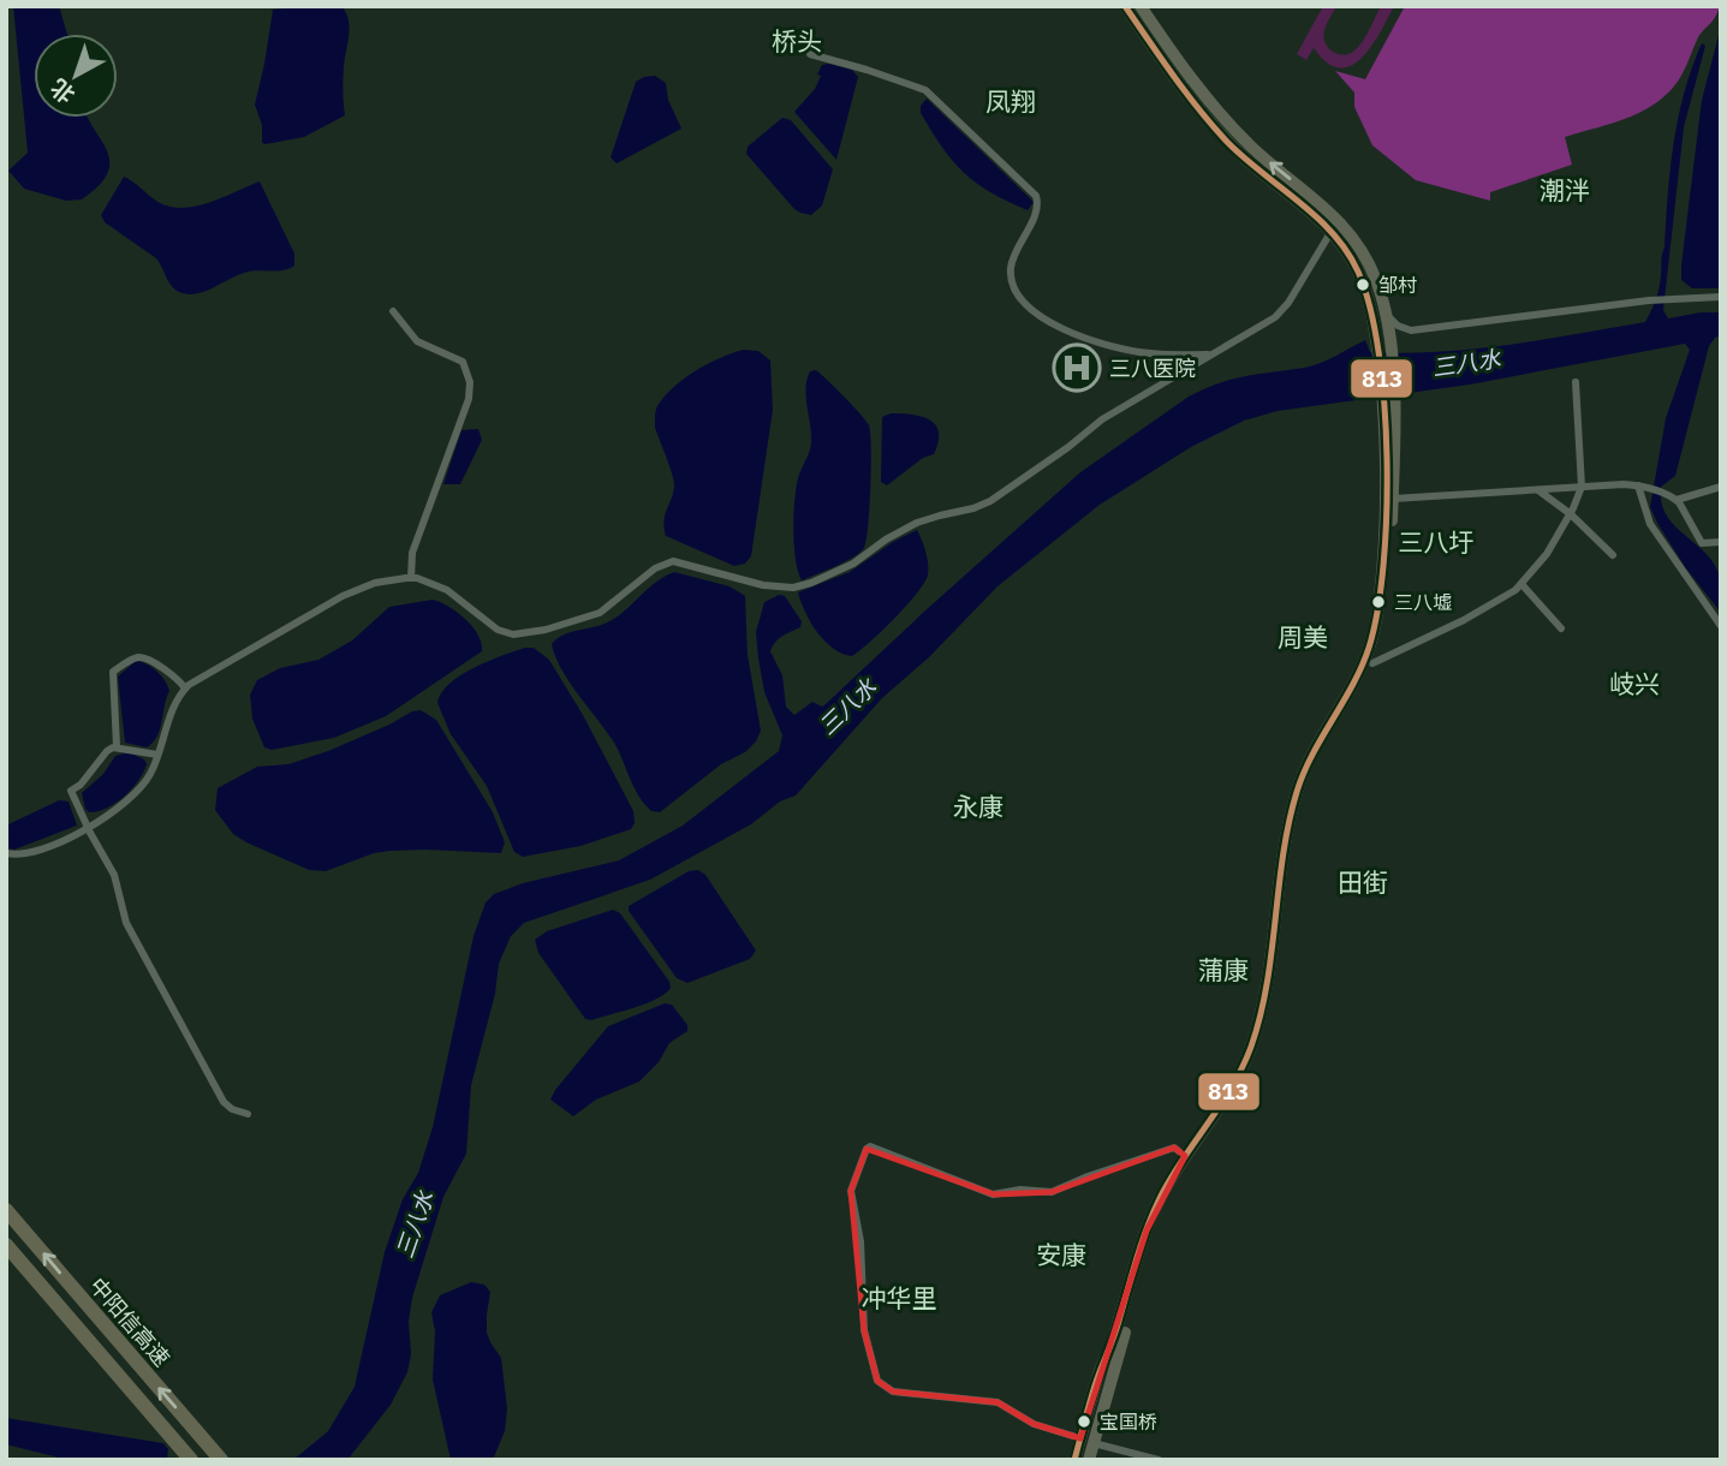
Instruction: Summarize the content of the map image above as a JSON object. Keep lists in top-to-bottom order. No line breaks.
{"streets":{"highway":["中阳信高速"]},"districts":["桥头","凤翔","潮泮","三八圩","周美","岐兴","永康","田街","蒲康","安康","冲华里"],"water":["三八水"],"places":{"other":["邹村","三八墟","宝国桥"],"hospital":["三八医院"]},"lines":["transit line 813"],"north":"bottom left"}
